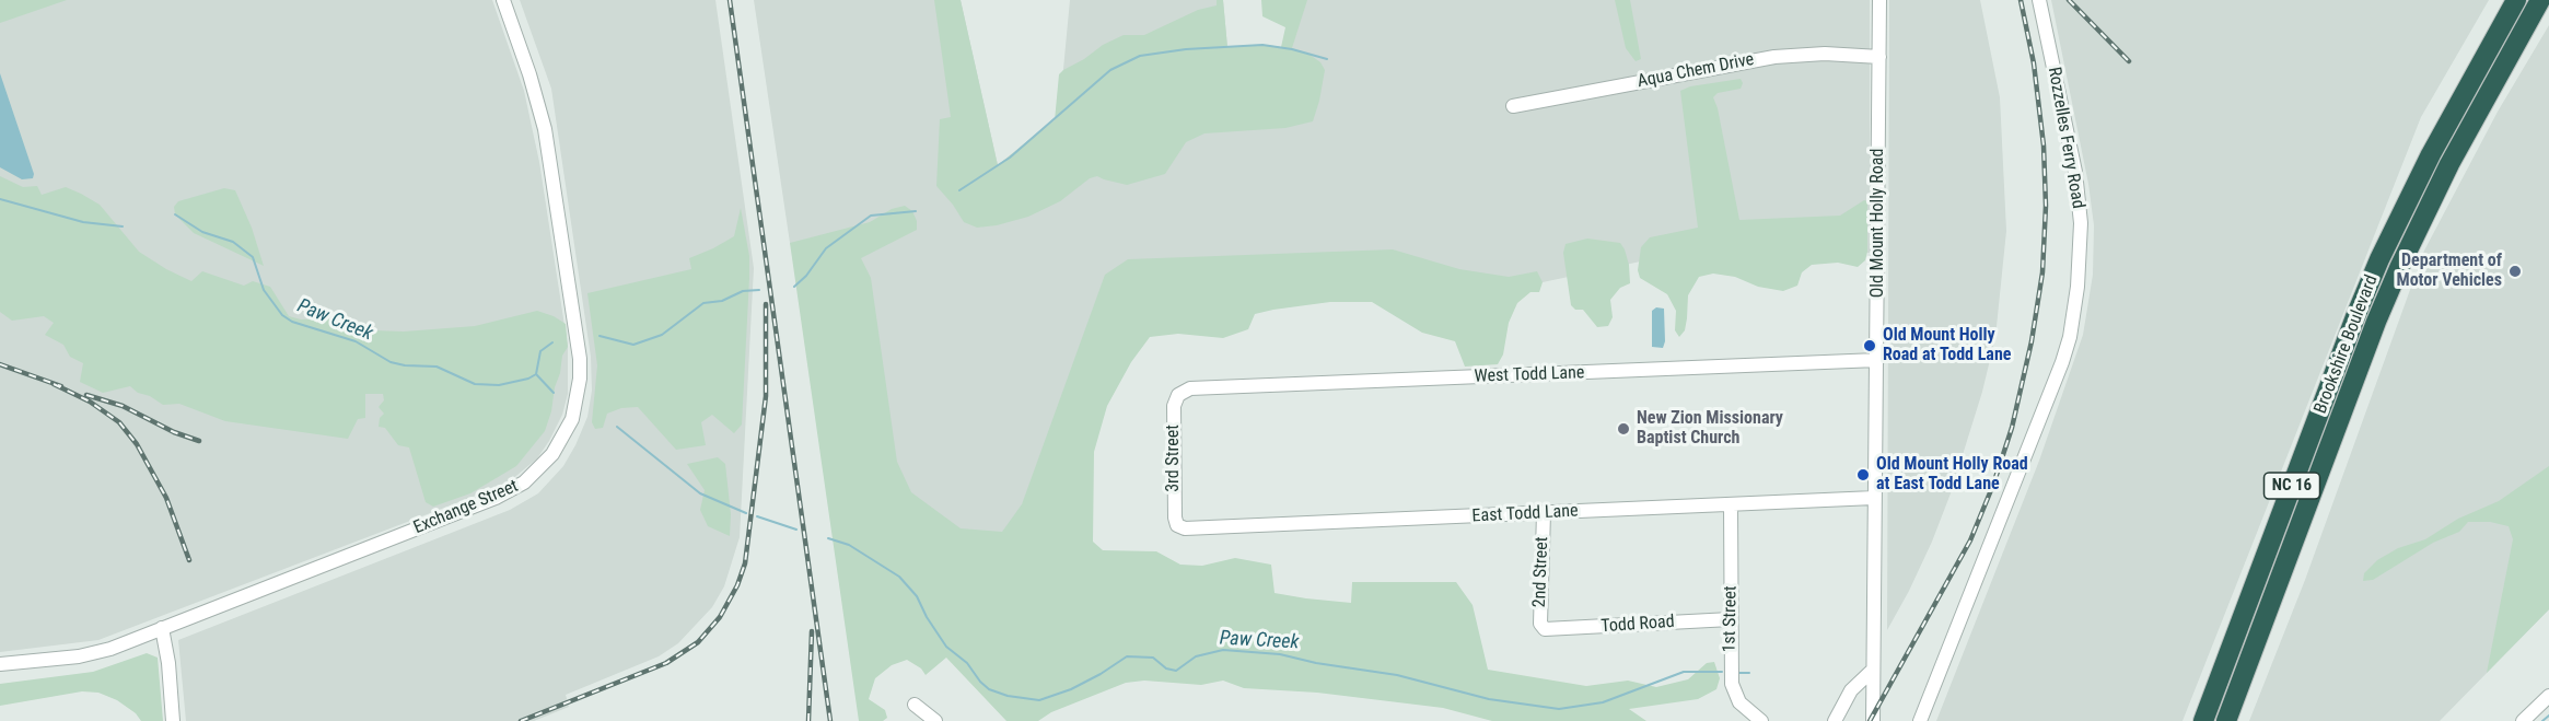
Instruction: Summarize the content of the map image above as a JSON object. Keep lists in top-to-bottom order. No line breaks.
{"streets":{"highway":["Brookshire Boulevard","NC 16"],"street":["Aqua Chem Drive","Rozzelles Ferry Road","Old Mount Holly Road","West Todd Lane","3rd Street","Exchange Street","East Todd Lane","2nd Street","1st Street","Todd Road"]},"crossings":[["Aqua Chem Drive","Old Mount Holly Road"],["Old Mount Holly Road","West Todd Lane"],["Old Mount Holly Road","East Todd Lane"],["West Todd Lane","3rd Street"],["3rd Street","East Todd Lane"],["East Todd Lane","2nd Street"],["East Todd Lane","1st Street"],["2nd Street","Todd Road"],["1st Street","Todd Road"]],"water":["Paw Creek"],"places":["Department of Motor Vehicles","Old Mount Holly Road at Todd Lane","New Zion Missionary Baptist Church","Old Mount Holly Road at East Todd Lane"]}
